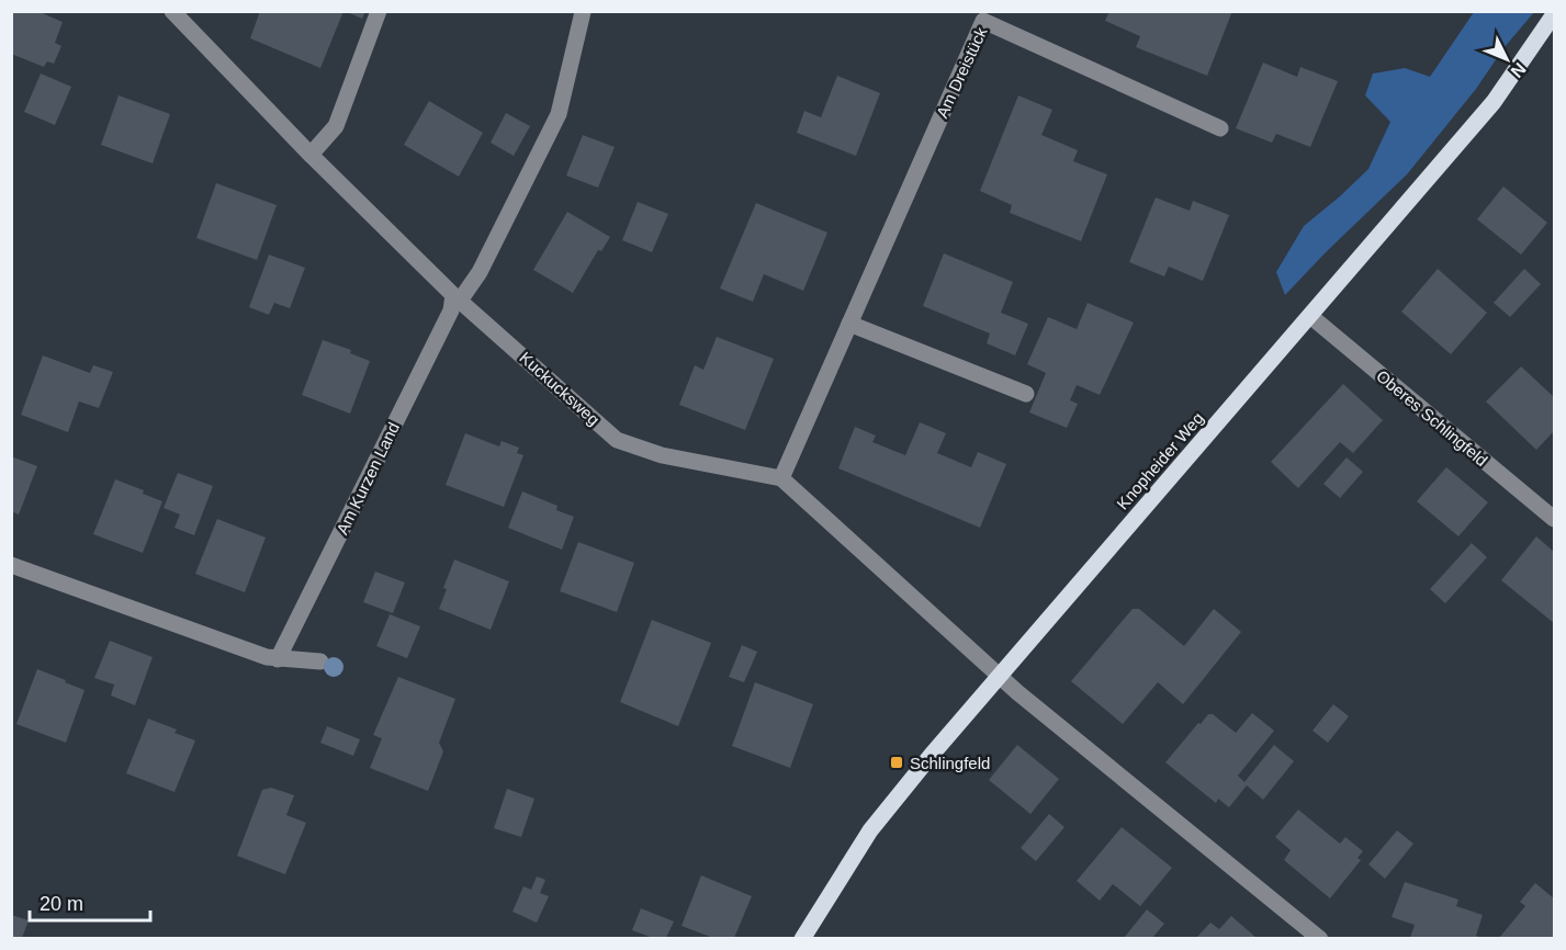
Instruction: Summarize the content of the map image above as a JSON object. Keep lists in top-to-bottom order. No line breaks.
{"streets":{"main road":["Knopheider Weg"],"street":["Am Dreistück","Kuckucksweg","Oberes Schlingfeld","Am Kurzen Land"]},"crossings":[["Am Dreistück","Kuckucksweg"],["Kuckucksweg","Am Kurzen Land"],["Oberes Schlingfeld","Knopheider Weg"]],"places":{"transit":["Schlingfeld"]},"scale_bar":"20 m","north":"bottom right"}
